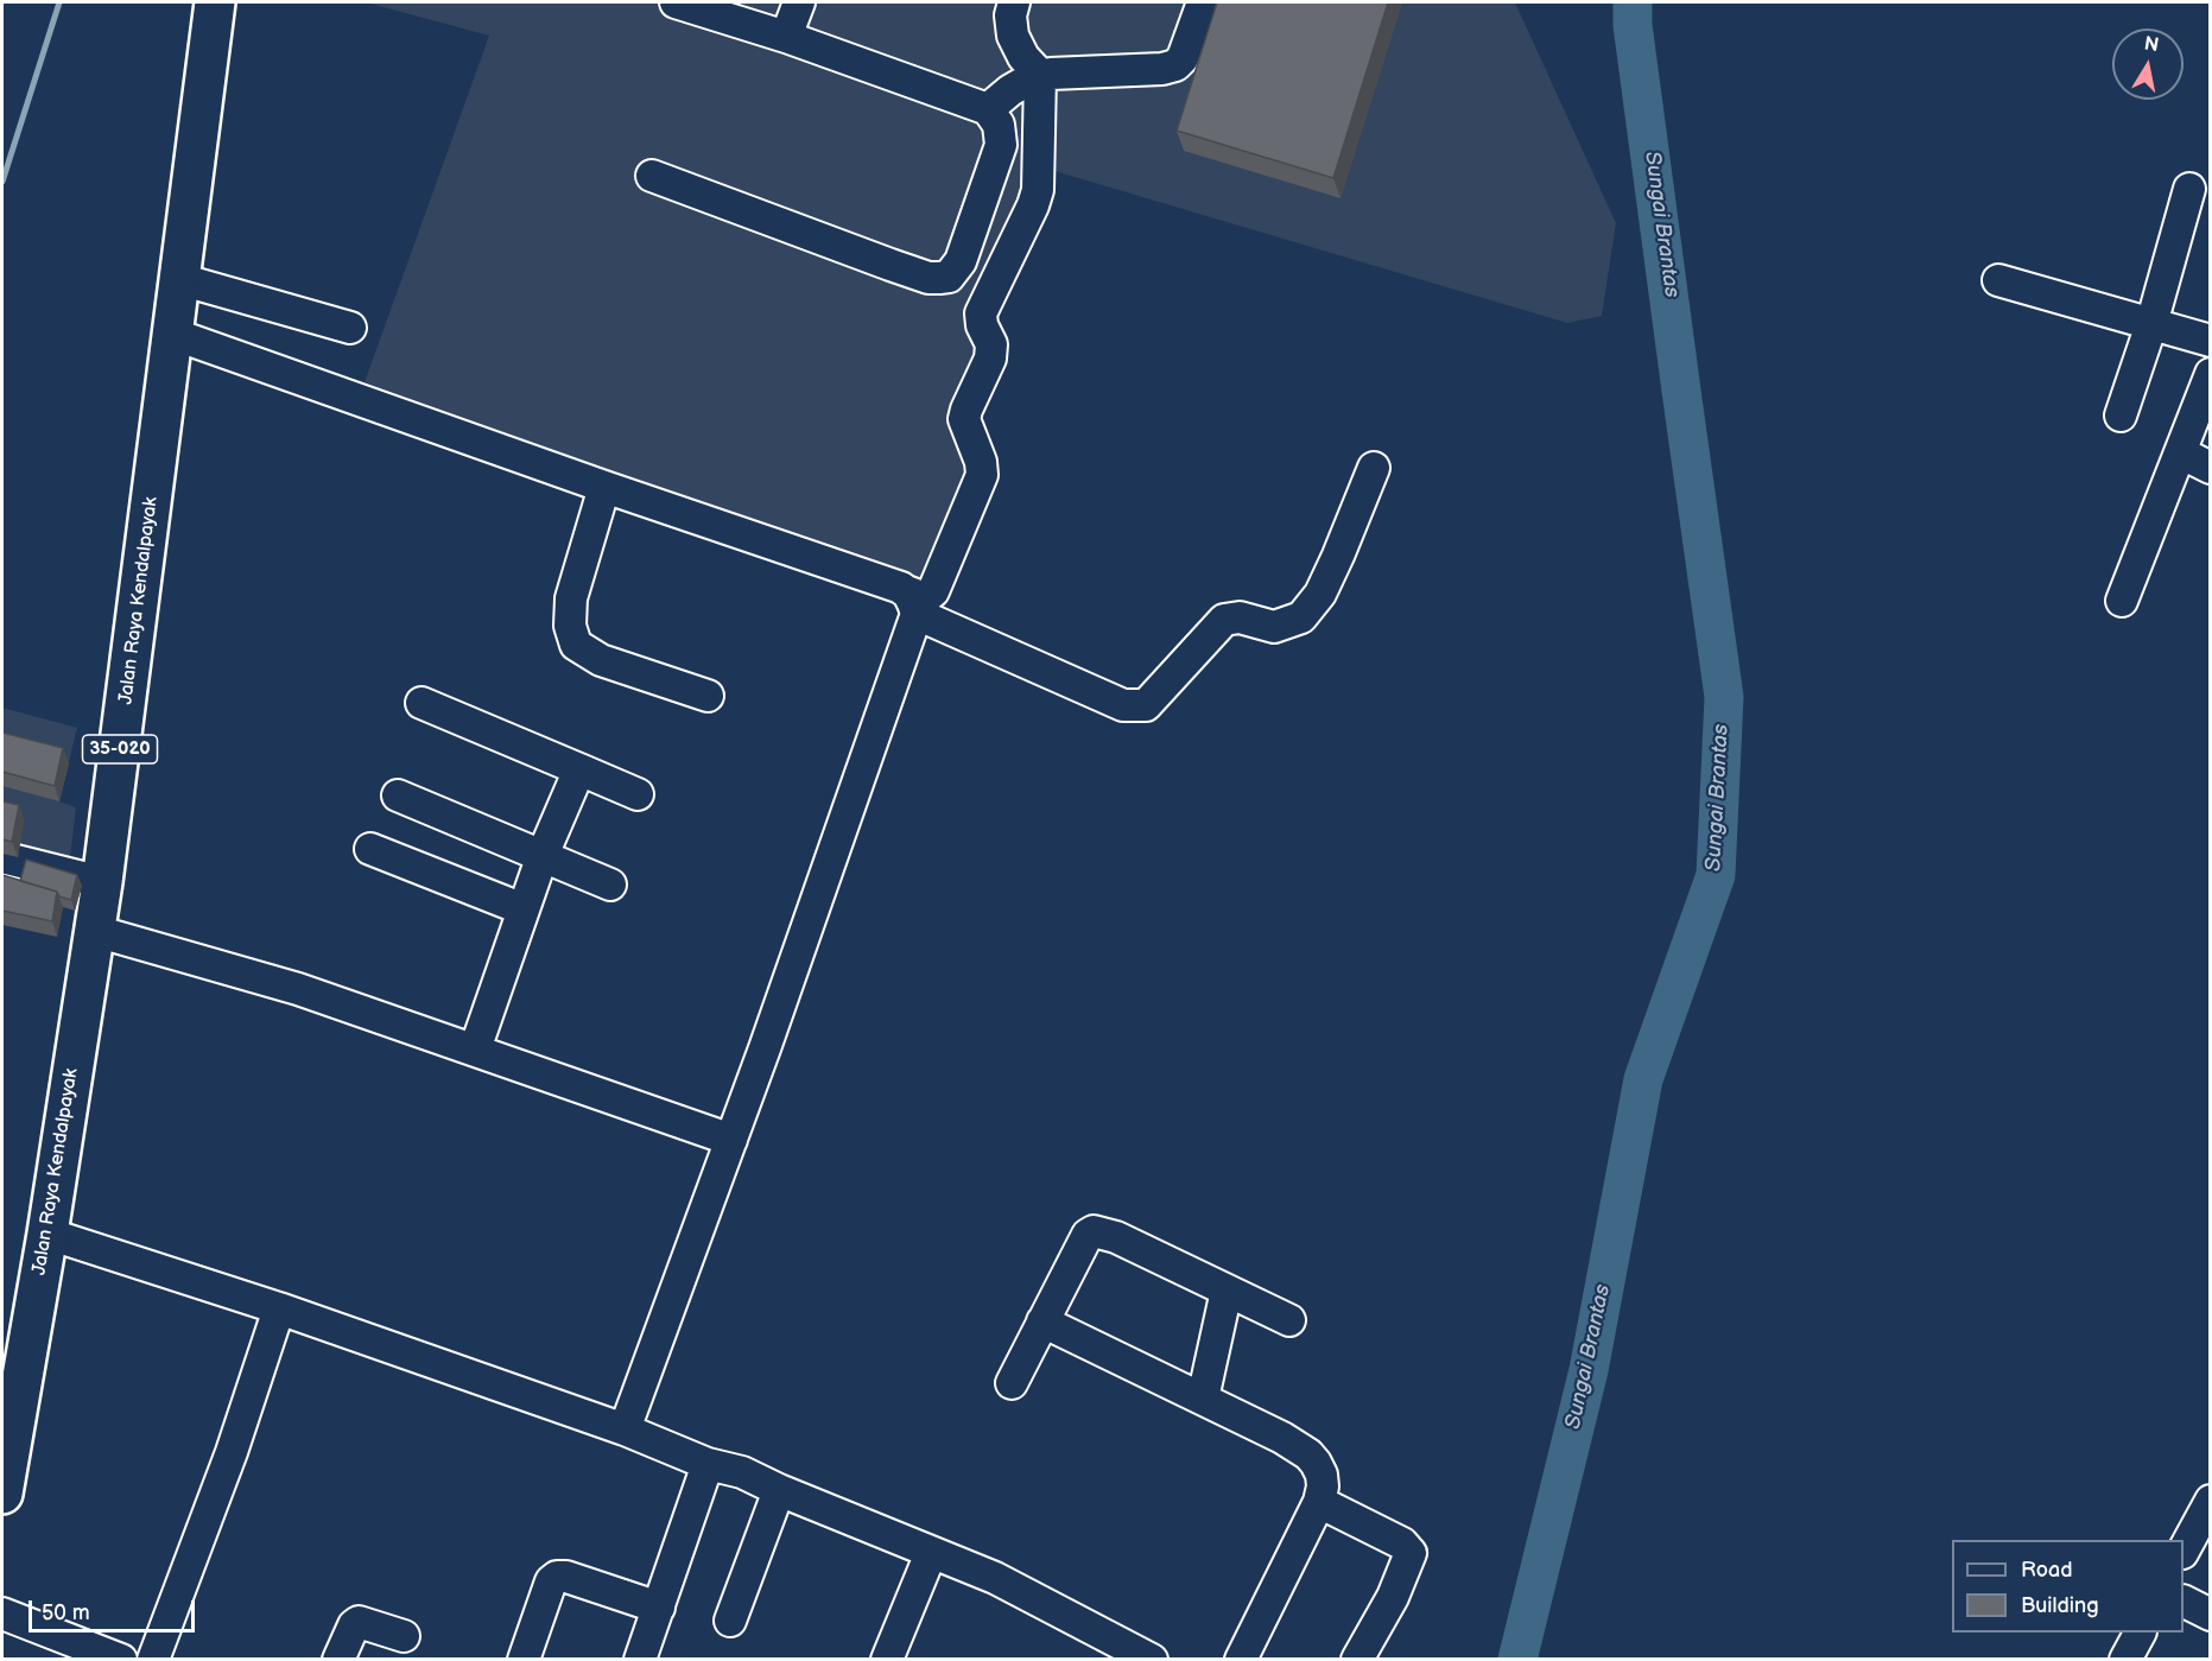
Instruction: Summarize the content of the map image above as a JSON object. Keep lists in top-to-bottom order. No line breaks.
{"streets":{"main road":["Jalan Raya Kendalpayak","35-020"]},"water":["Sungai Brantas"],"legend":["Road","Building"],"scale_bar":"50 m","north":"top"}
